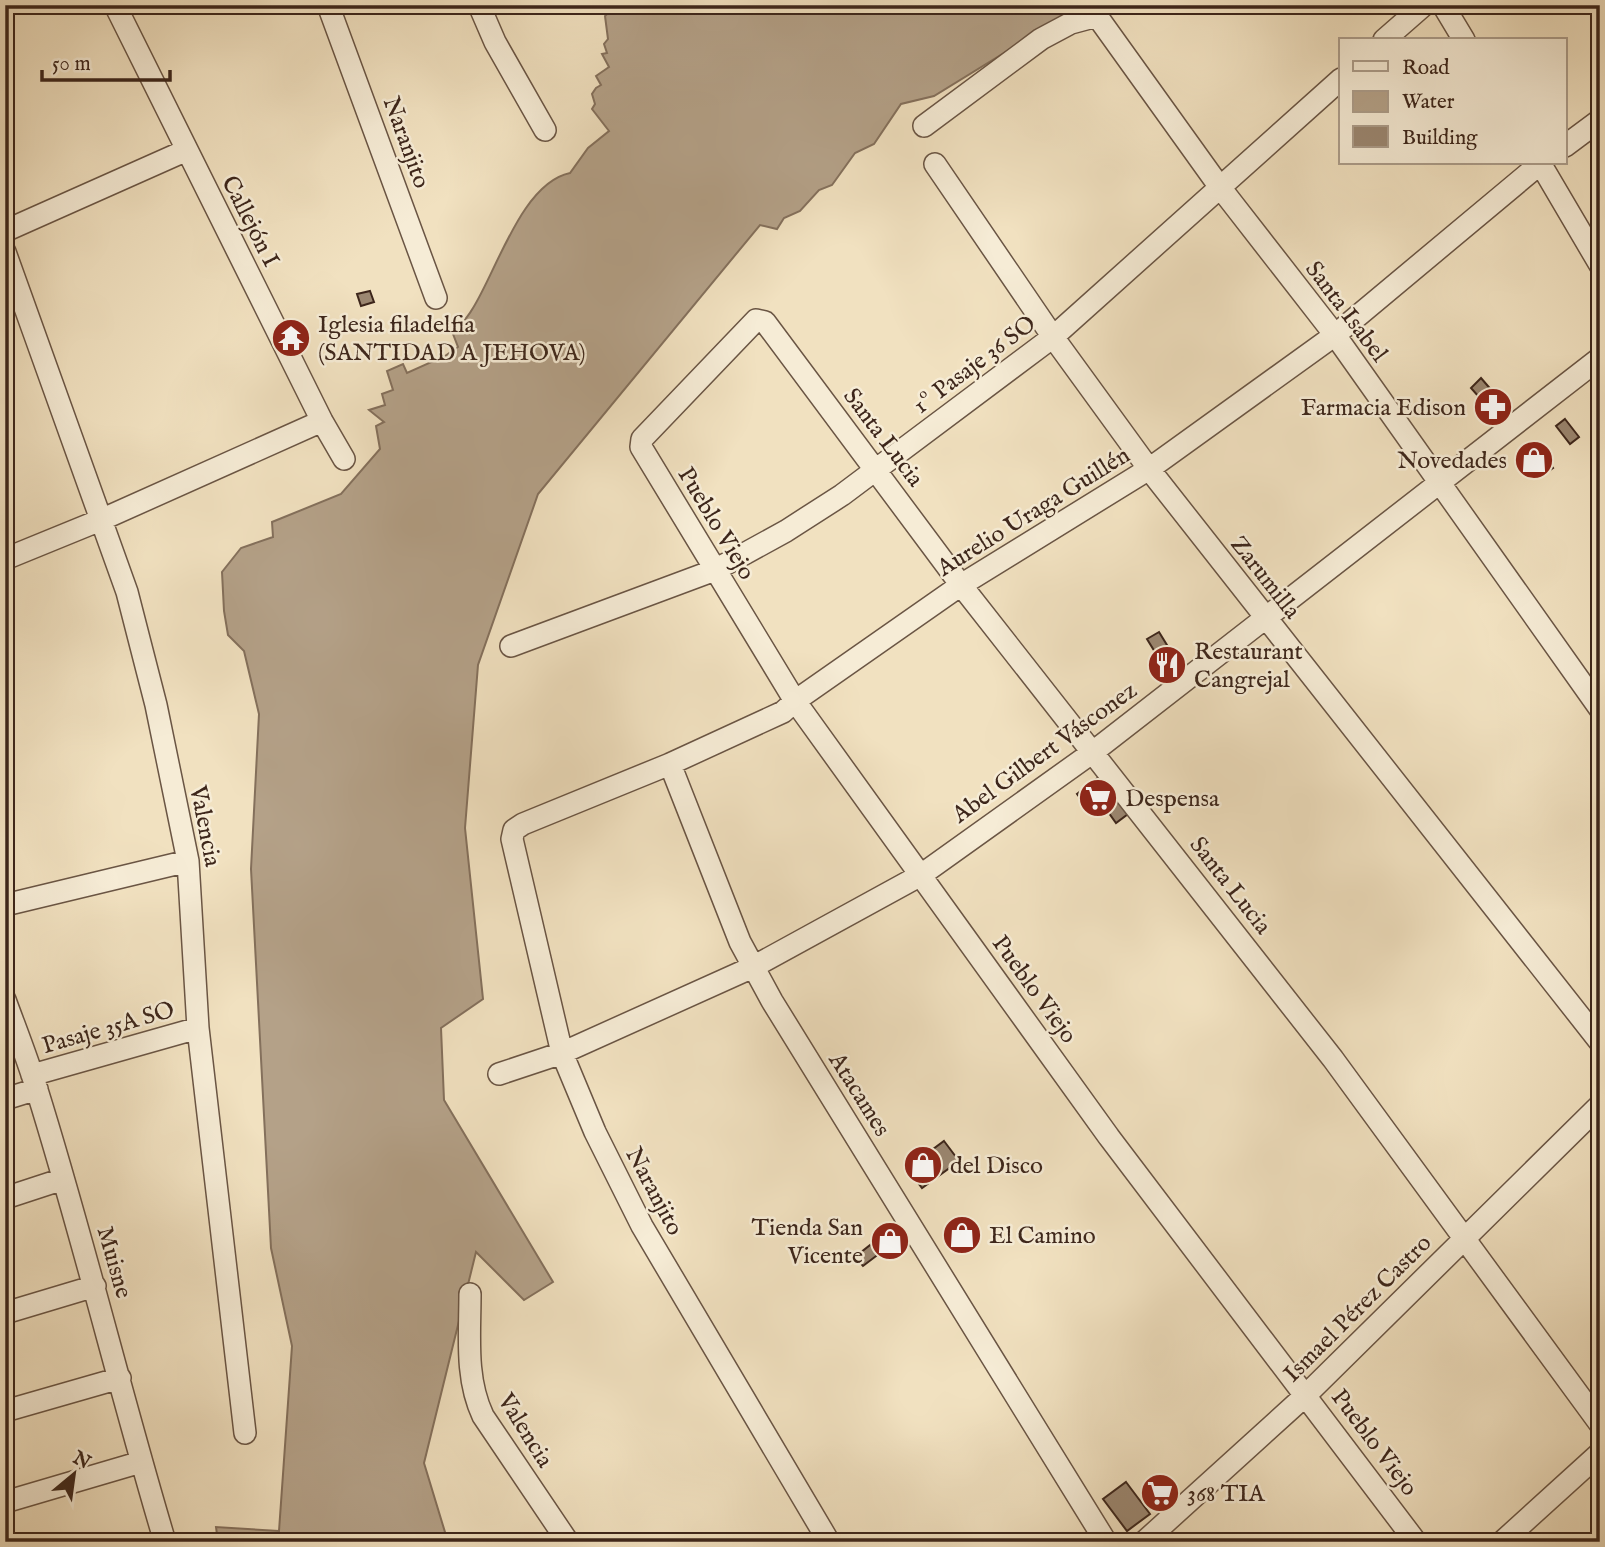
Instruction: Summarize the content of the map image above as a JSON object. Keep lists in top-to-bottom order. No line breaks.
{"streets":{"street":["Naranjito","Callejón I","Santa Isabel","1º Pasaje 36 SO","Santa Lucia","Aurelio Uraga Guillén","Pueblo Viejo","Zarumilla","Abel Gilbert Vásconez","Valencia","Pasaje 35A SO","Atacames","Muisne","Ismael Pérez Castro"]},"crossings":[["Naranjito","Aurelio Uraga Guillén"],["Naranjito","Abel Gilbert Vásconez"],["Santa Isabel","1º Pasaje 36 SO"],["Santa Isabel","Aurelio Uraga Guillén"],["Santa Isabel","Abel Gilbert Vásconez"],["1º Pasaje 36 SO","Santa Lucia"],["1º Pasaje 36 SO","Pueblo Viejo"],["1º Pasaje 36 SO","Zarumilla"],["Santa Lucia","Aurelio Uraga Guillén"],["Santa Lucia","Pueblo Viejo"],["Santa Lucia","Abel Gilbert Vásconez"],["Santa Lucia","Ismael Pérez Castro"],["Aurelio Uraga Guillén","Pueblo Viejo"],["Aurelio Uraga Guillén","Zarumilla"],["Aurelio Uraga Guillén","Atacames"],["Pueblo Viejo","Abel Gilbert Vásconez"],["Pueblo Viejo","Ismael Pérez Castro"],["Zarumilla","Abel Gilbert Vásconez"],["Abel Gilbert Vásconez","Atacames"],["Valencia","Pasaje 35A SO"],["Pasaje 35A SO","Muisne"]],"places":{"temple":["Iglesia filadelfia (SANTIDAD A JEHOVA)"],"pharmacy":["Farmacia Edison"],"shop":["Novedades","del Disco","El Camino","Tienda San Vicente"],"restaurant":["Restaurant Cangrejal"],"supermarket":["Despensa","368 TIA"]},"legend":["Road","Water","Building"],"scale_bar":"50 m","north":"top right"}
